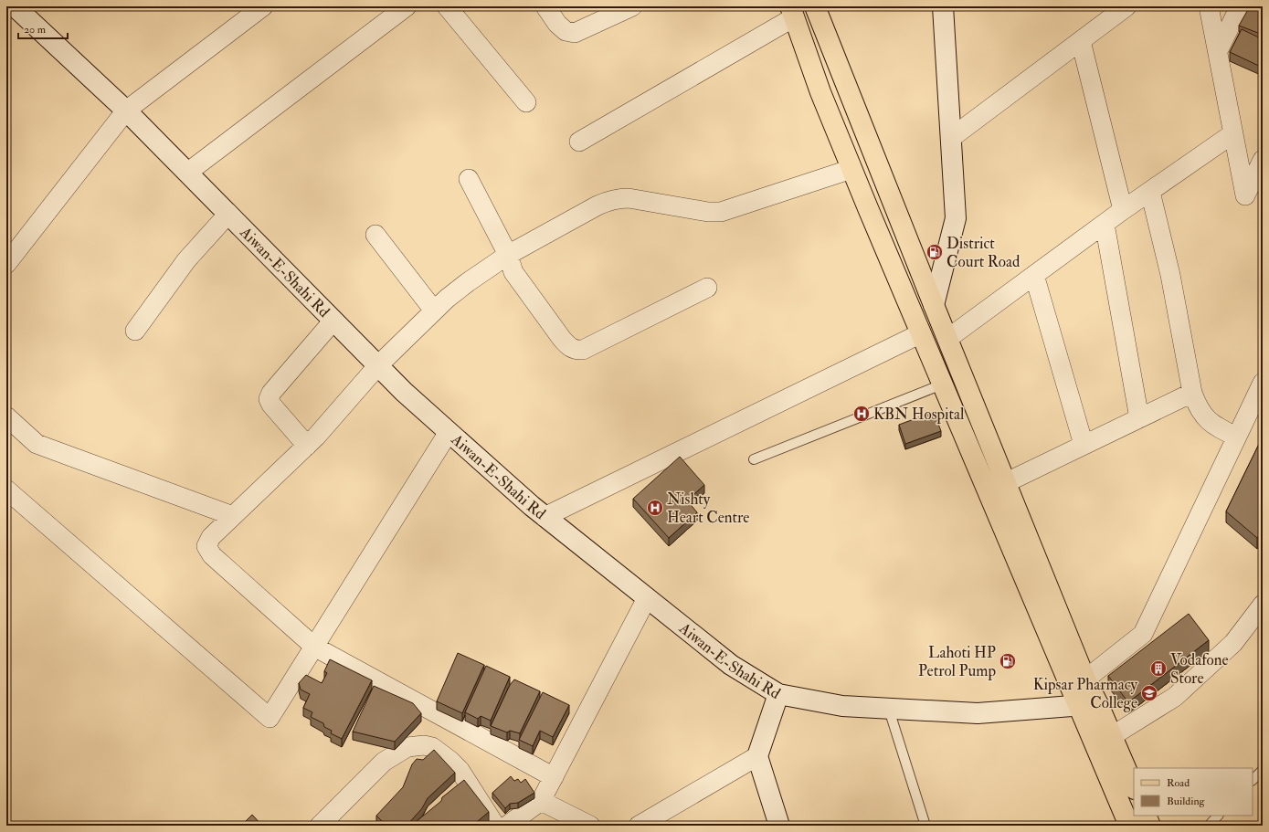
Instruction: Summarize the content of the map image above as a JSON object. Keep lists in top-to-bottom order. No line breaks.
{"streets":{"main road":["Aiwan-E-Shahi Rd"]},"places":{"fuel station":["District Court Road","Lahoti HP Petrol Pump"],"hospital":["KBN Hospital","Nishty Heart Centre"],"building":["Vodafone Store"],"school or university":["Kipsar Pharmacy College"]},"legend":["Road","Building"],"scale_bar":"20 m"}
